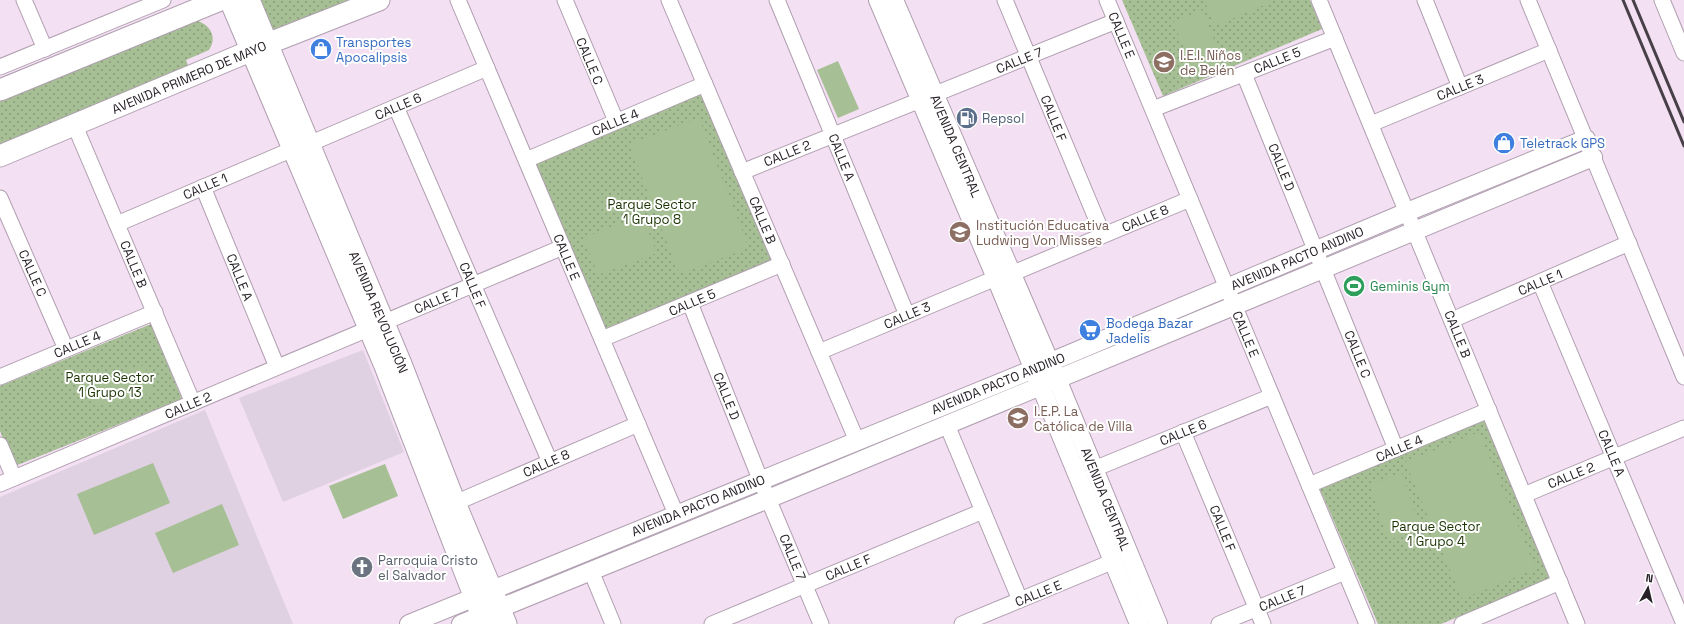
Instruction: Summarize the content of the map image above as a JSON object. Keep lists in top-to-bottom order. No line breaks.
{"streets":{"main road":["AVENIDA PRIMERO DE MAYO","AVENIDA REVOLUCIÓN"],"street":["CALLE E","CALLE 7","CALLE 5","CALLE C","CALLE 3","CALLE 6","CALLE F","CALLE 4","AVENIDA CENTRAL","CALLE 2","CALLE A","CALLE D","CALLE 1","CALLE 8","CALLE B","AVENIDA PACTO ANDINO"]},"crossings":[["CALLE E","CALLE 7"],["CALLE E","CALLE 5"],["CALLE E","CALLE 6"],["CALLE E","CALLE 4"],["CALLE E","AVENIDA CENTRAL"],["CALLE E","CALLE 8"],["CALLE E","AVENIDA PACTO ANDINO"],["CALLE 7","CALLE F"],["CALLE 7","AVENIDA CENTRAL"],["CALLE 7","CALLE 2"],["CALLE 7","CALLE D"],["CALLE 7","AVENIDA PACTO ANDINO"],["CALLE 7","AVENIDA REVOLUCIÓN"],["CALLE 5","CALLE D"],["CALLE 5","CALLE B"],["CALLE C","CALLE 4"],["CALLE C","CALLE D"],["CALLE C","AVENIDA PACTO ANDINO"],["AVENIDA PRIMERO DE MAYO","CALLE B"],["AVENIDA PRIMERO DE MAYO","AVENIDA REVOLUCIÓN"],["CALLE 3","AVENIDA CENTRAL"],["CALLE 3","CALLE A"],["CALLE 3","CALLE 8"],["CALLE 3","CALLE B"],["CALLE 6","CALLE F"],["CALLE 6","AVENIDA CENTRAL"],["CALLE 6","CALLE 1"],["CALLE 6","AVENIDA REVOLUCIÓN"],["CALLE F","CALLE 8"],["CALLE 4","CALLE B"],["AVENIDA CENTRAL","CALLE 2"],["AVENIDA CENTRAL","CALLE 8"],["AVENIDA CENTRAL","AVENIDA PACTO ANDINO"],["CALLE 2","CALLE A"],["CALLE 2","CALLE B"],["CALLE 2","AVENIDA REVOLUCIÓN"],["CALLE A","CALLE 1"],["CALLE D","AVENIDA PACTO ANDINO"],["CALLE 1","CALLE B"],["CALLE 1","AVENIDA REVOLUCIÓN"],["CALLE 8","AVENIDA REVOLUCIÓN"],["CALLE B","AVENIDA PACTO ANDINO"],["AVENIDA PACTO ANDINO","AVENIDA REVOLUCIÓN"]],"parks":["Parque Sector 1 Grupo 8","Parque Sector 1 Grupo 13","Parque Sector 1 Grupo 4"],"places":{"shop":["Transportes Apocalipsis","Teletrack GPS"],"school or university":["I.E.I. Niños de Belén","Institución Educativa Ludwing Von Misses","I.E.P. La Católica de Villa"],"fuel station":["Repsol"],"sports":["Geminis Gym"],"supermarket":["Bodega Bazar Jadelis"],"church":["Parroquia Cristo el Salvador"]},"north":"top"}
